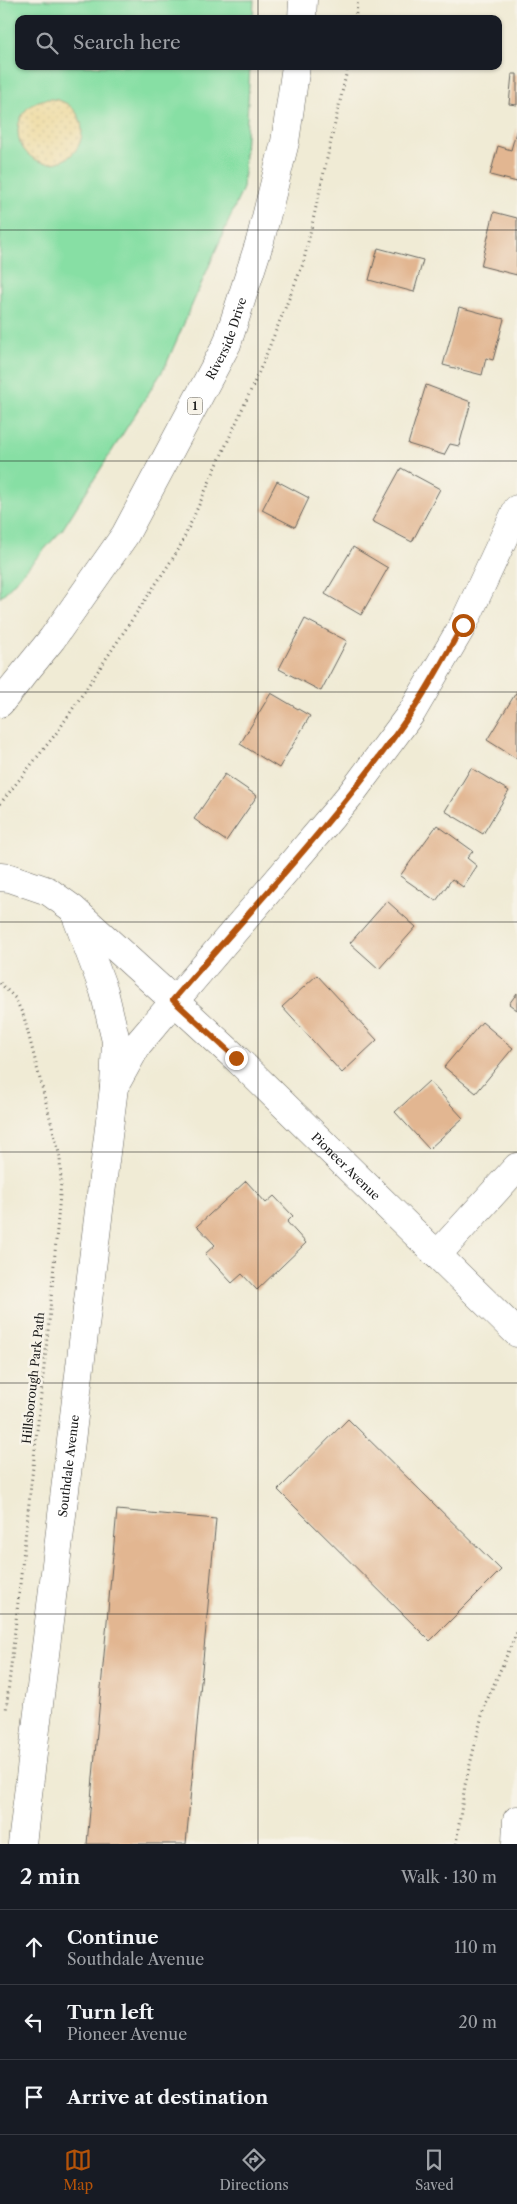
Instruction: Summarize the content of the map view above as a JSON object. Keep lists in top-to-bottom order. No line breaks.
{"streets":{"main road":["Riverside Drive","1","Pioneer Avenue","Southdale Avenue"],"path":["Hillsborough Park Path"]},"crossings":[["Pioneer Avenue","Southdale Avenue"]],"page":{"search":"Search here","heading":["2 min","Walk · 130 m"],"list":[["Continue","Southdale Avenue","110 m"],["Turn left","Pioneer Avenue","20 m"],"Arrive at destination"],"nav":["Map","Directions","Saved"]}}
